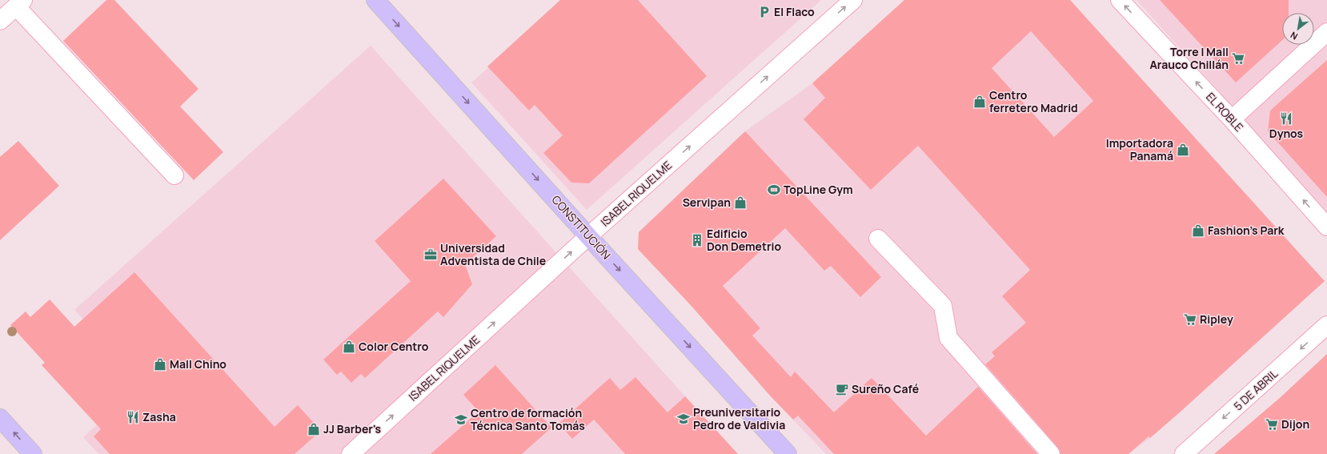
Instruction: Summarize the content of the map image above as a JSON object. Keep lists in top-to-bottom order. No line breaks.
{"streets":{"main road":["CONSTITUCIÓN"],"street":["EL ROBLE","ISABEL RIQUELME","5 DE ABRIL"]},"crossings":[["ISABEL RIQUELME","CONSTITUCIÓN"]],"one_way":["EL ROBLE","ISABEL RIQUELME","CONSTITUCIÓN","5 DE ABRIL"],"places":{"parking":["El Flaco"],"supermarket":["Torre I Mall Arauco Chillán","Ripley","Dijon"],"shop":["Centro ferretero Madrid","Importadora Panamá","Servipan","Fashion's Park","Color Centro","Mall Chino","JJ Barber's"],"restaurant":["Dynos","Zasha"],"sports":["TopLine Gym"],"building":["Edificio Don Demetrio"],"office":["Universidad Adventista de Chile"],"cafe":["Sureño Café"],"school or university":["Preuniversitario Pedro de Valdivia","Centro de formación Técnica Santo Tomás"]},"north":"bottom left"}
